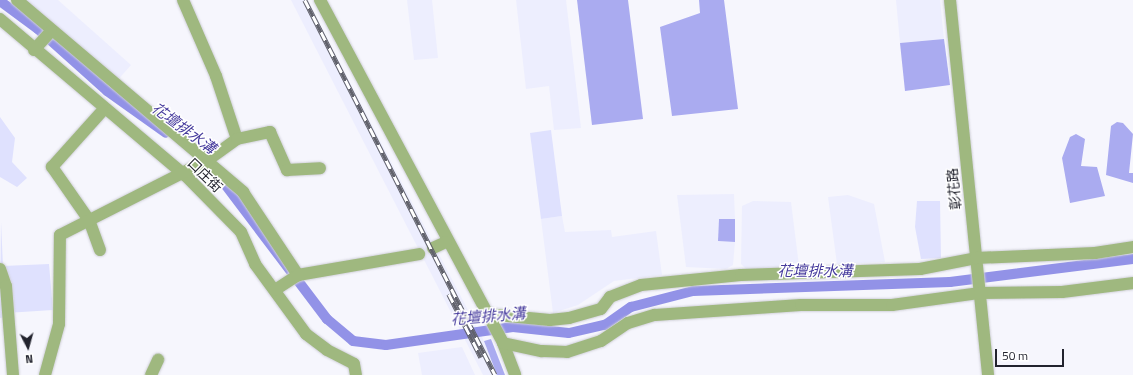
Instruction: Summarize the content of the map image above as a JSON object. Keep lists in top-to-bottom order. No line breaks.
{"streets":{"street":["口庄街","彰花路"]},"water":["花壇排水溝"],"scale_bar":"50 m","north":"bottom"}
